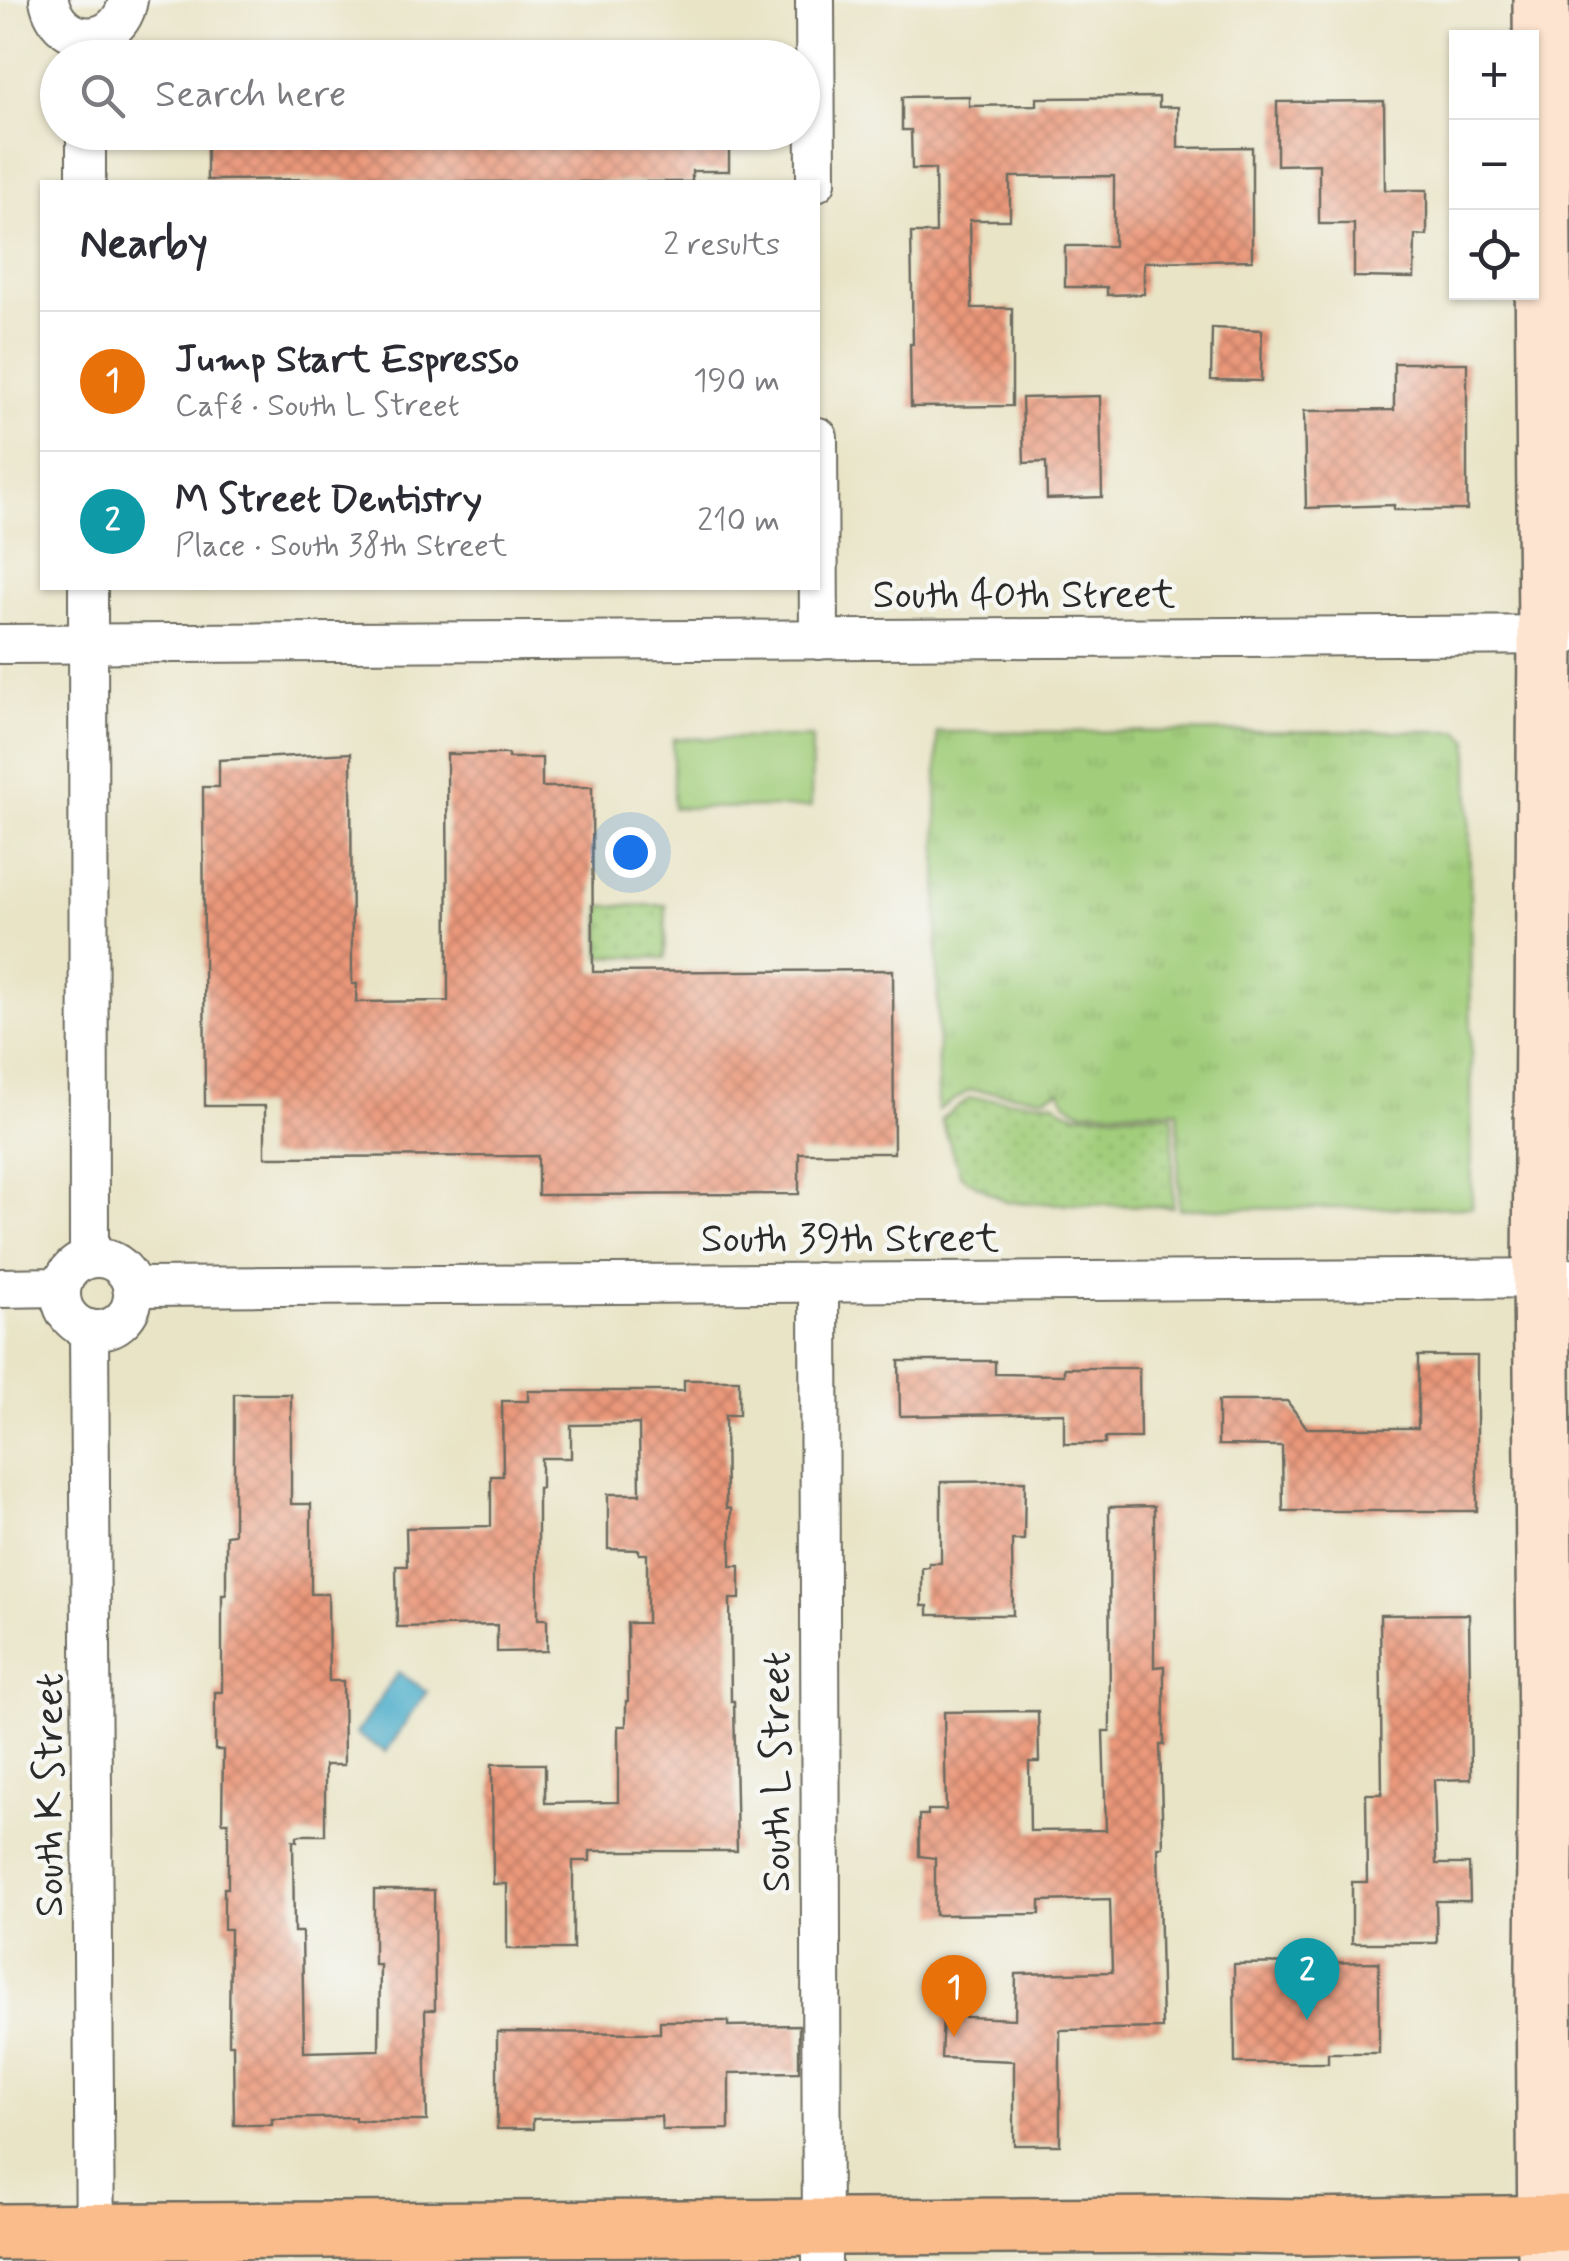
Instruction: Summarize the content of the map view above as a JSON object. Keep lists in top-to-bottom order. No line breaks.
{"streets":{"street":["South 40th Street","South 39th Street","South L Street","South K Street"]},"crossings":[["South 39th Street","South L Street"],["South 39th Street","South K Street"]],"page":{"map_buttons":["+","−"],"search":"Search here","heading":["Nearby","2 results"],"list":[{"mark":"1","name":"Jump Start Espresso","note":"Café · South L Street","value":"190 m"},{"mark":"2","name":"M Street Dentistry","note":"Place · South 38th Street","value":"210 m"}],"pins":["2","1"]}}
